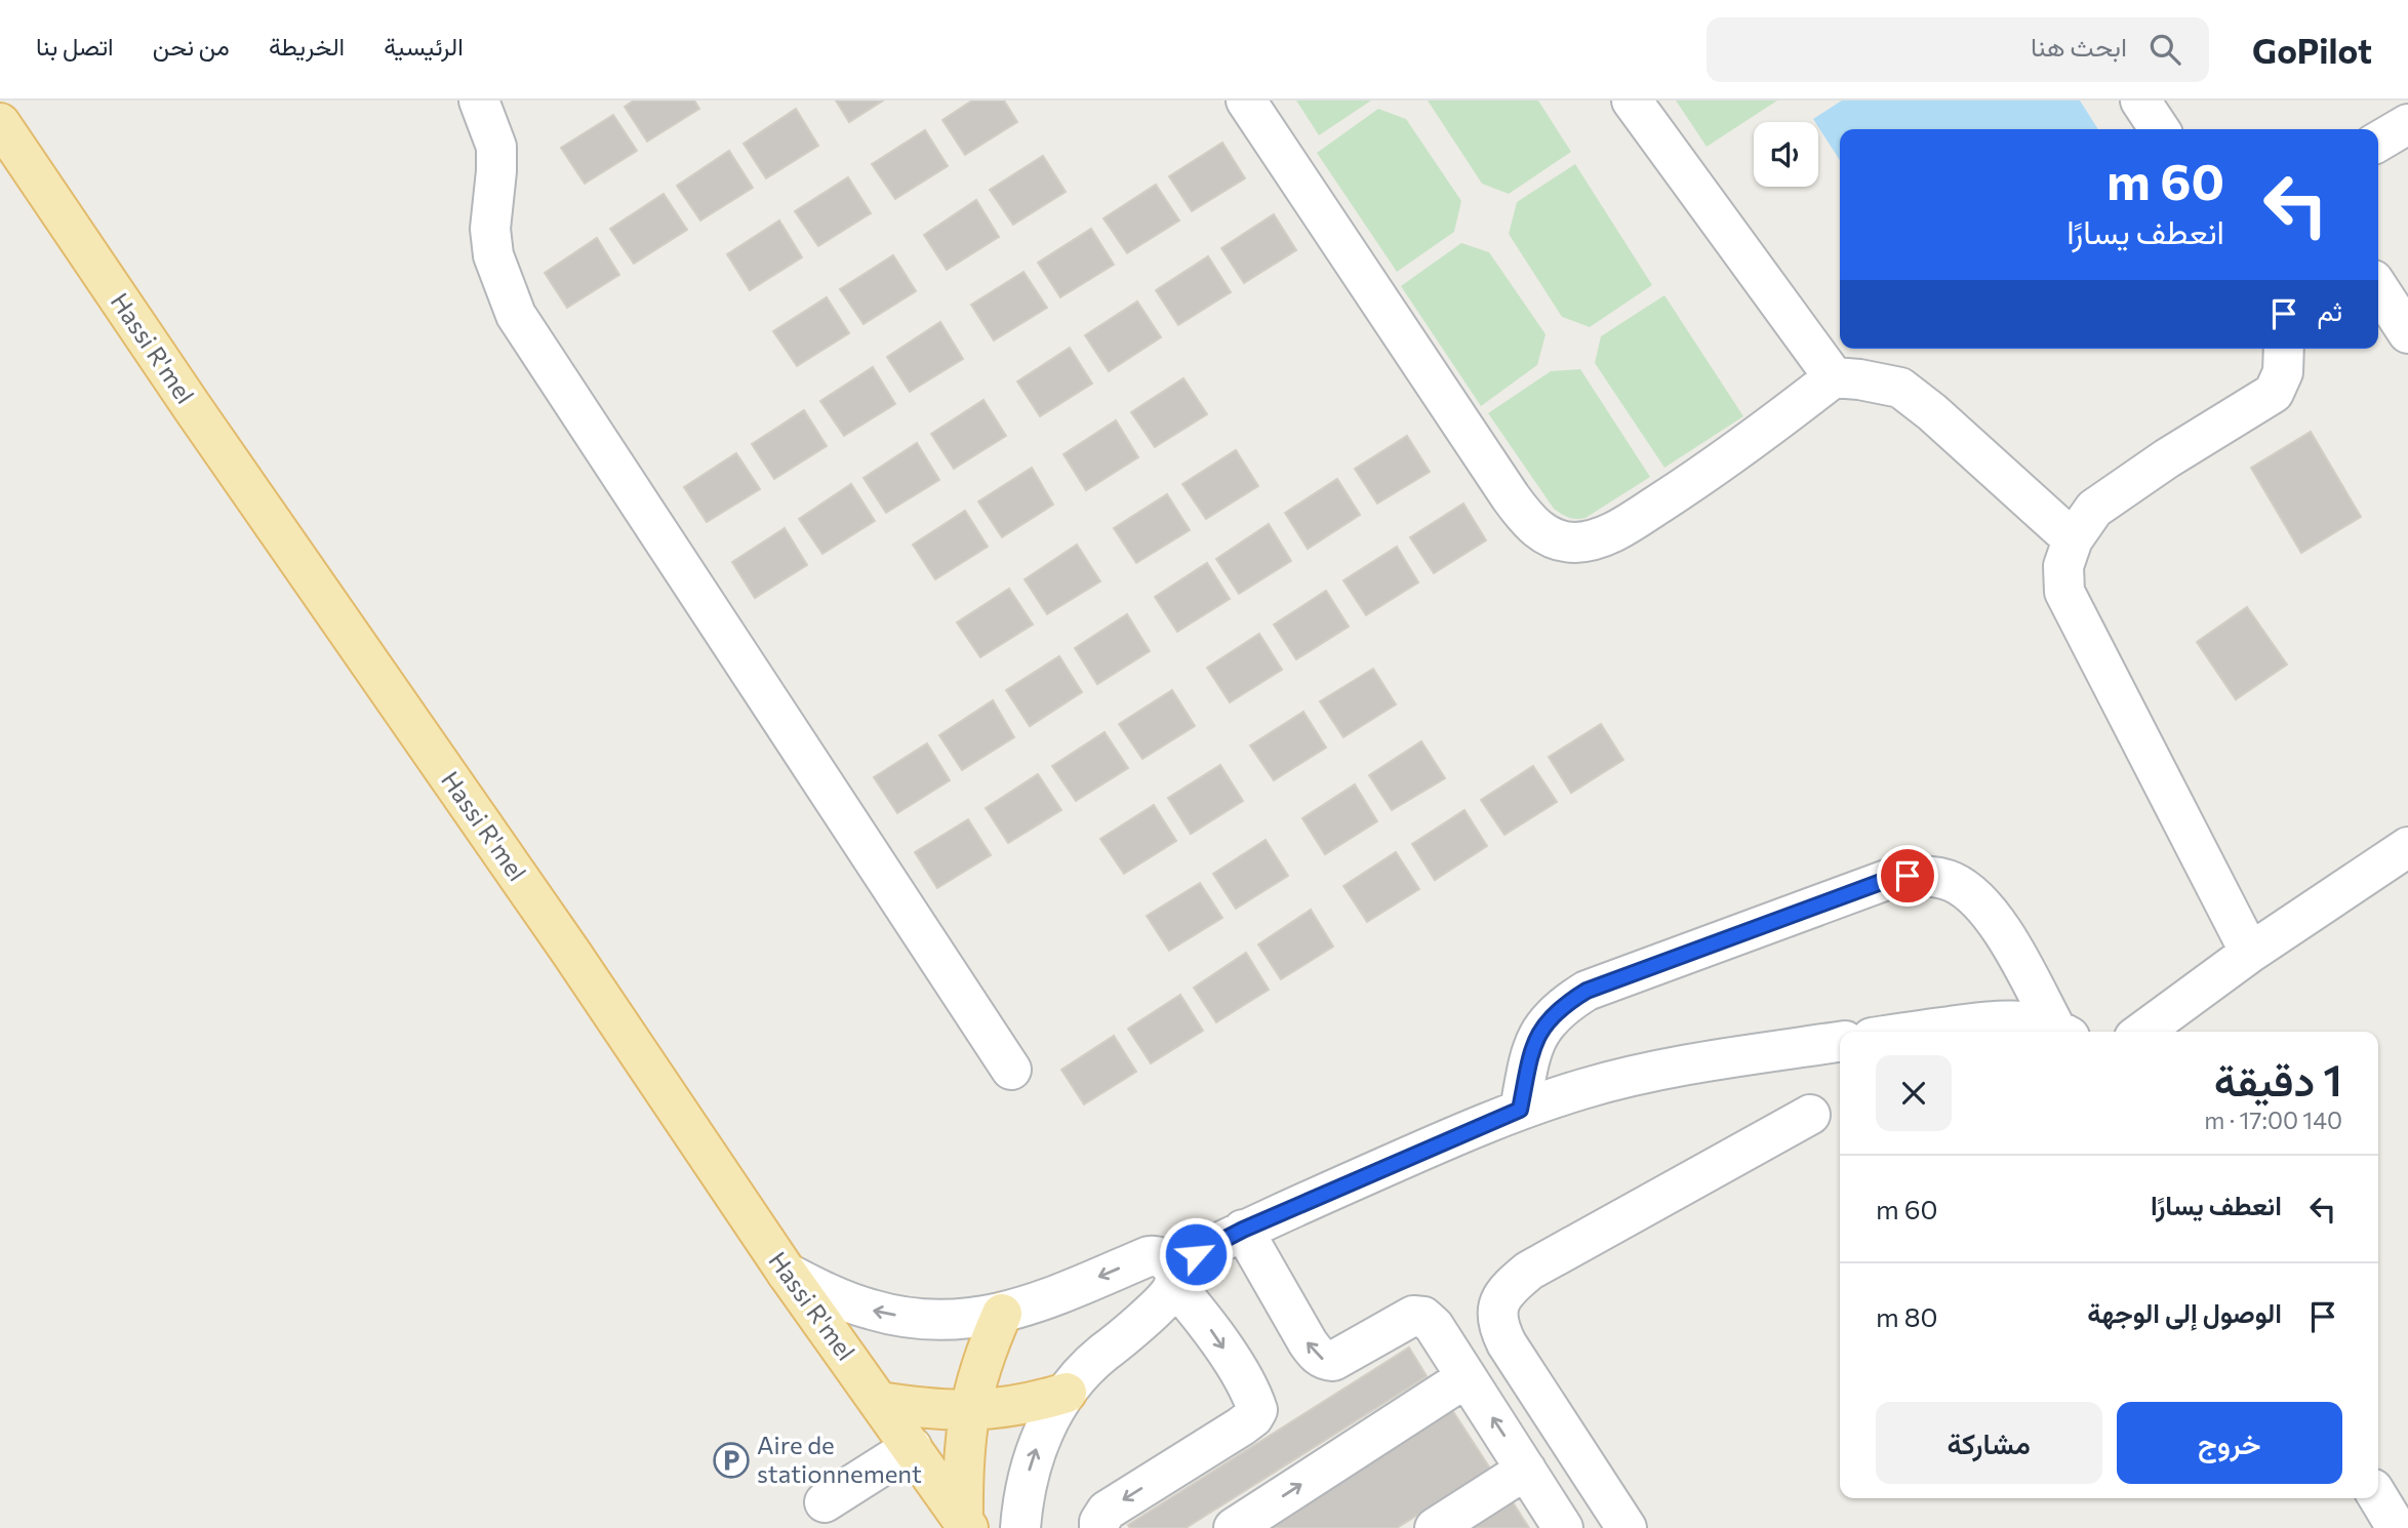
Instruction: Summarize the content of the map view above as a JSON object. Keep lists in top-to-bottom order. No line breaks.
{"streets":{"main road":["Hassi R'mel"]},"places":{"parking":["Aire de stationnement"]},"page":{"header":"GoPilot","search":"ابحث هنا","nav":["الرئيسية","الخريطة","من نحن","اتصل بنا"],"turn":["60 m","انعطف يسارًا"],"then":"ثم","heading":["1 دقيقة","140 m · 17:00"],"list":[{"name":"انعطف يسارًا","value":"60 m"},{"name":"الوصول إلى الوجهة","value":"80 m"}],"buttons":["خروج","مشاركة"]}}
